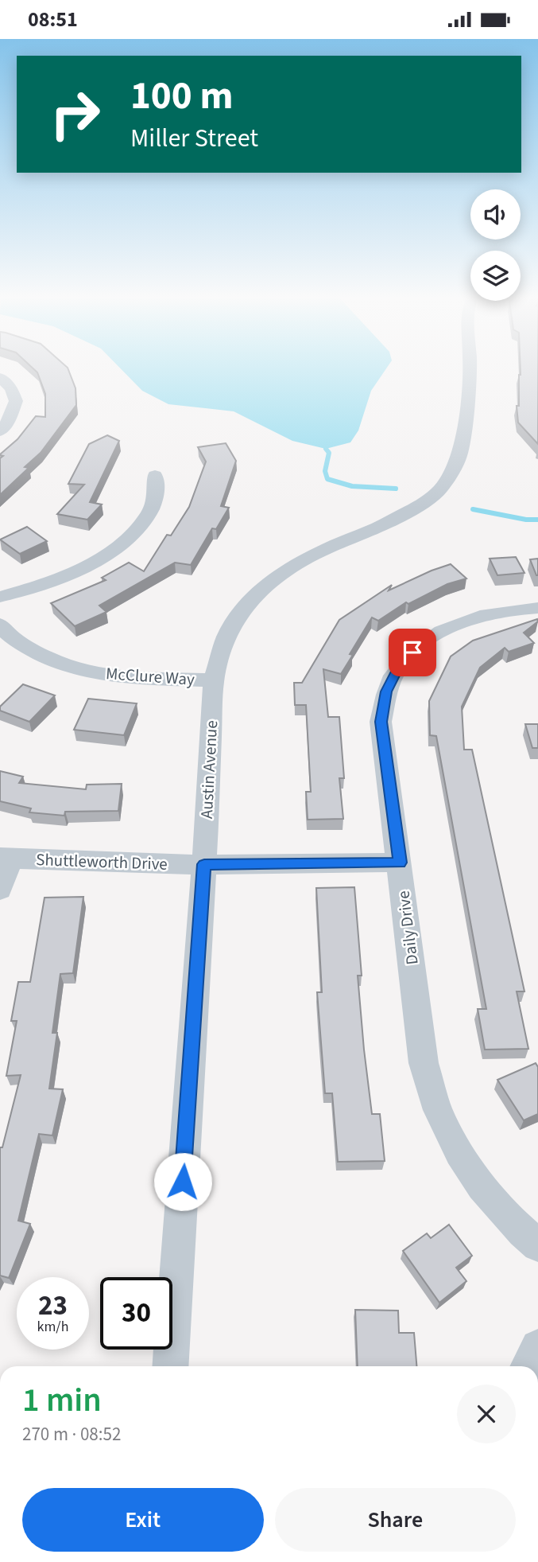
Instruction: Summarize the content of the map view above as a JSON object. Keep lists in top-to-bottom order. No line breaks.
{"streets":{"street":["McClure Way","Austin Avenue","Shuttleworth Drive","Daily Drive"]},"crossings":[["McClure Way","Austin Avenue"],["Austin Avenue","Shuttleworth Drive"],["Shuttleworth Drive","Daily Drive"]],"page":{"status":"08:51","turn":["100 m","Miller Street"],"speed":"23 km/h","limit":"30","heading":["1 min","270 m · 08:52"],"buttons":["Exit","Share"]}}
